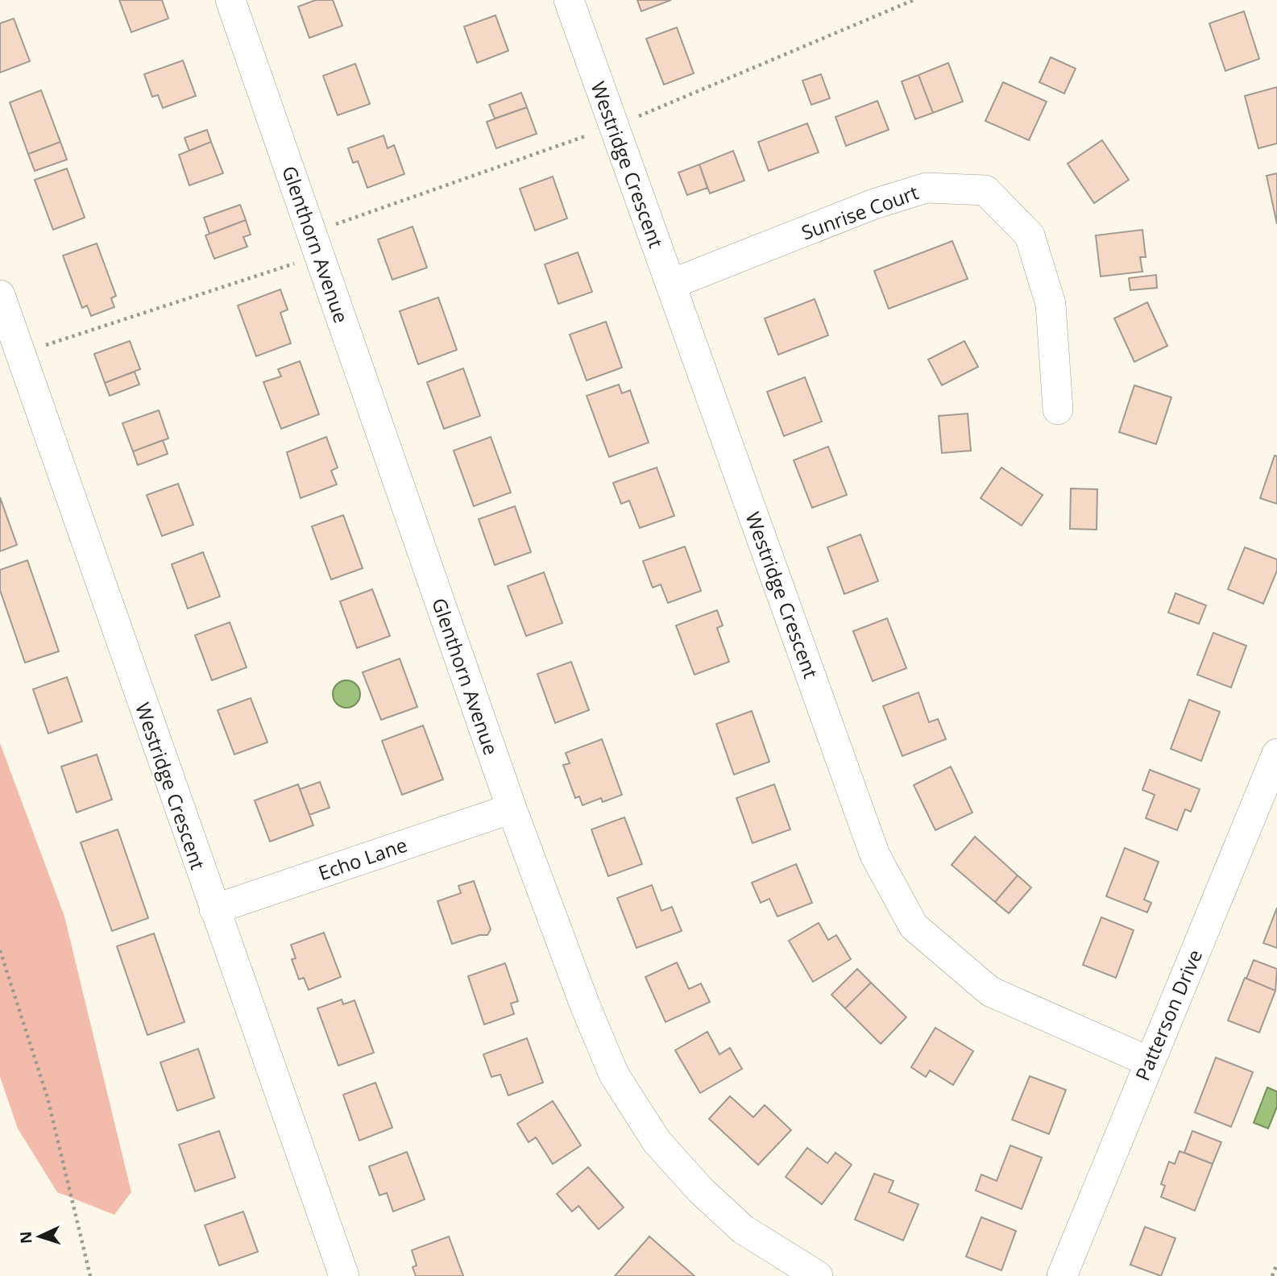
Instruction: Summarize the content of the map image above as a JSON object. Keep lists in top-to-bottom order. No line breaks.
{"streets":{"street":["Westridge Crescent","Sunrise Court","Glenthorn Avenue","Echo Lane","Patterson Drive"]},"crossings":[["Westridge Crescent","Sunrise Court"],["Westridge Crescent","Echo Lane"],["Westridge Crescent","Patterson Drive"],["Glenthorn Avenue","Echo Lane"]],"north":"left"}
